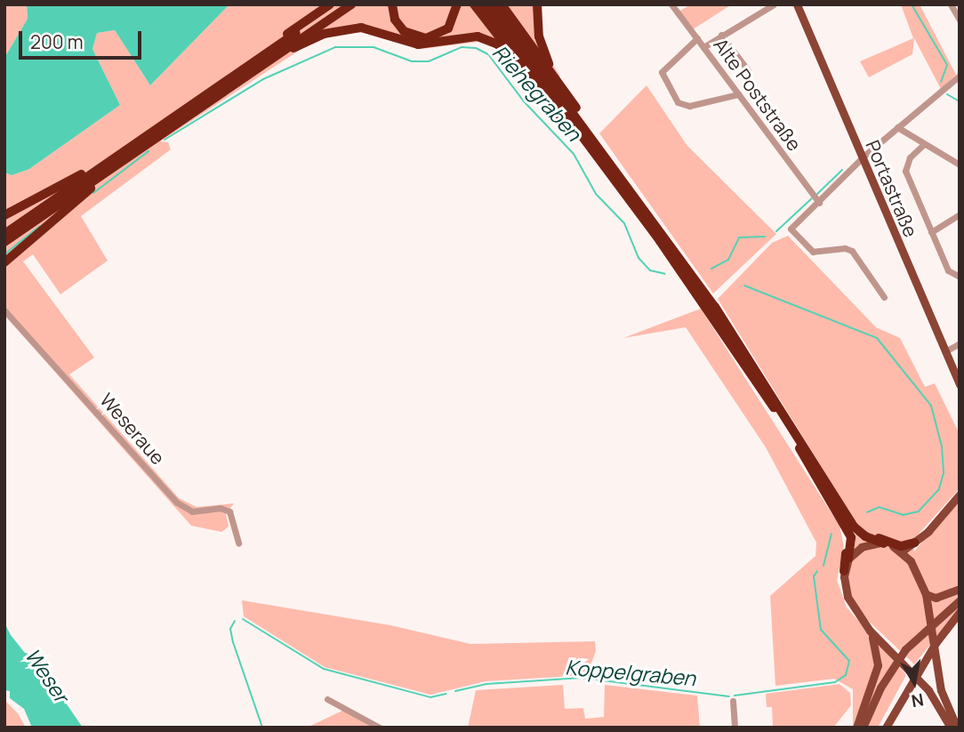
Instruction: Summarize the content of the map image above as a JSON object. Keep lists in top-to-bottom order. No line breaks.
{"streets":{"main road":["Portastraße"],"street":["Alte Poststraße","Weseraue"]},"water":["Riehegraben","Koppelgraben","Weser"],"scale_bar":"200 m","north":"bottom"}
